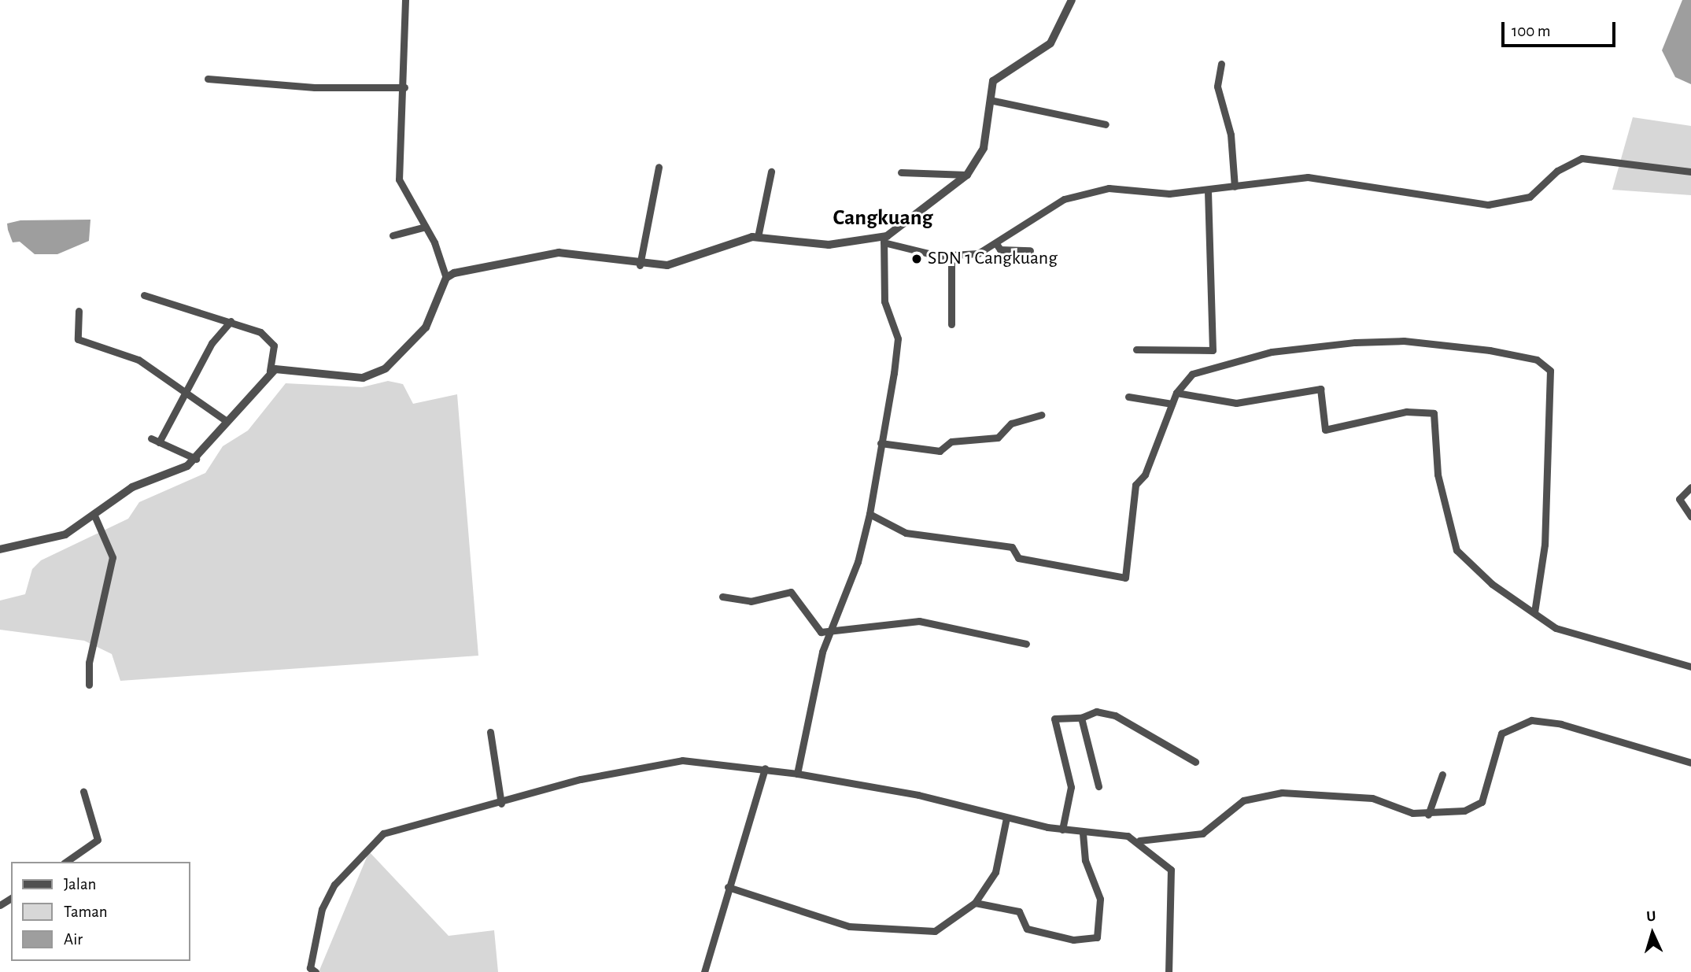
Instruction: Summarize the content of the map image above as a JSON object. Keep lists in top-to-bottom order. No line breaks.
{"districts":["Cangkuang"],"places":["SDN 1 Cangkuang"],"legend":["Jalan","Taman","Air"],"scale_bar":"100 m","north":"top"}
